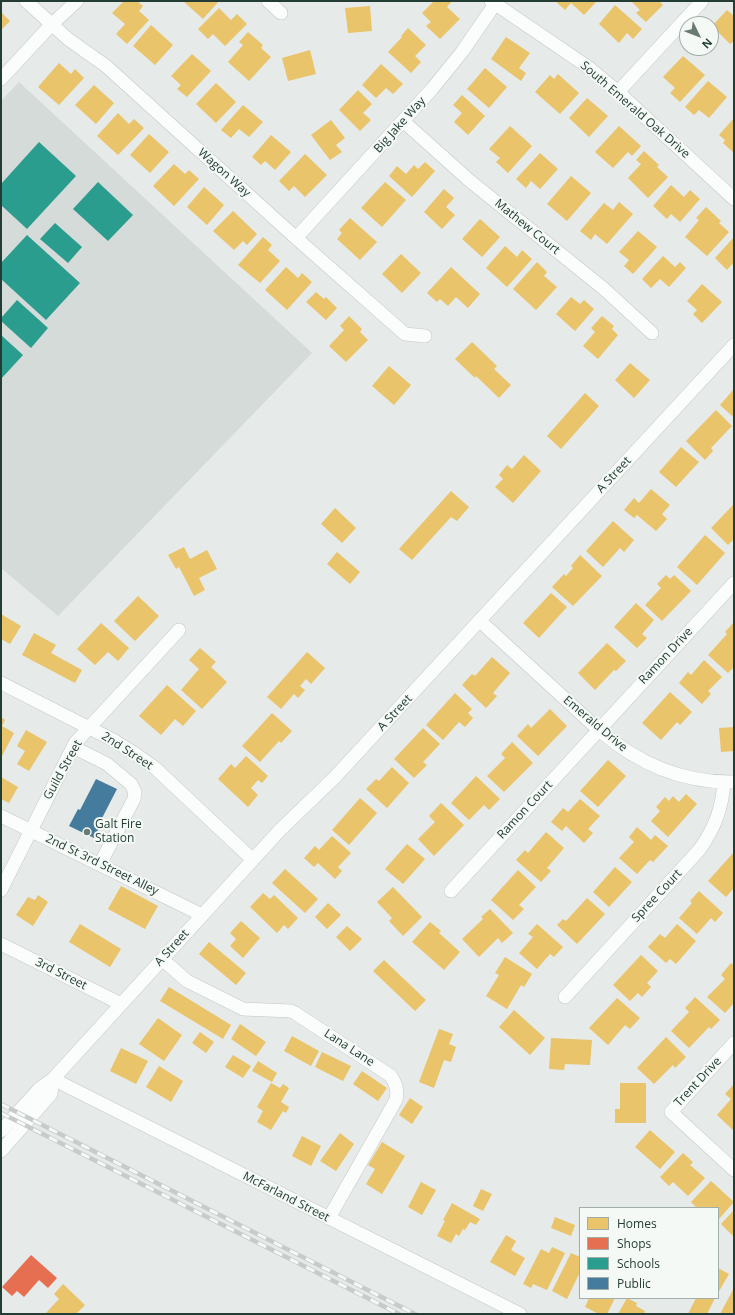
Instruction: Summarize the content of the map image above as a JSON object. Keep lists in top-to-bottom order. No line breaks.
{"streets":{"street":["South Emerald Oak Drive","Big Jake Way","Wagon Way","Mathew Court","A Street","Ramon Drive","Emerald Drive","2nd Street","Guild Street","Ramon Court","2nd St 3rd Street Alley","Spree Court","3rd Street","Lana Lane","Trent Drive","McFarland Street"]},"crossings":[["South Emerald Oak Drive","Big Jake Way"],["Big Jake Way","Wagon Way"],["Big Jake Way","Mathew Court"],["A Street","Emerald Drive"],["A Street","2nd Street"],["A Street","2nd St 3rd Street Alley"],["A Street","3rd Street"],["A Street","Lana Lane"],["A Street","McFarland Street"],["Ramon Drive","Emerald Drive"],["Ramon Drive","Ramon Court"],["Emerald Drive","Ramon Court"],["Emerald Drive","Spree Court"],["2nd Street","Guild Street"],["Guild Street","2nd St 3rd Street Alley"],["Lana Lane","McFarland Street"]],"places":["Galt Fire Station"],"legend":["Homes","Shops","Schools","Public"],"north":"bottom right"}
